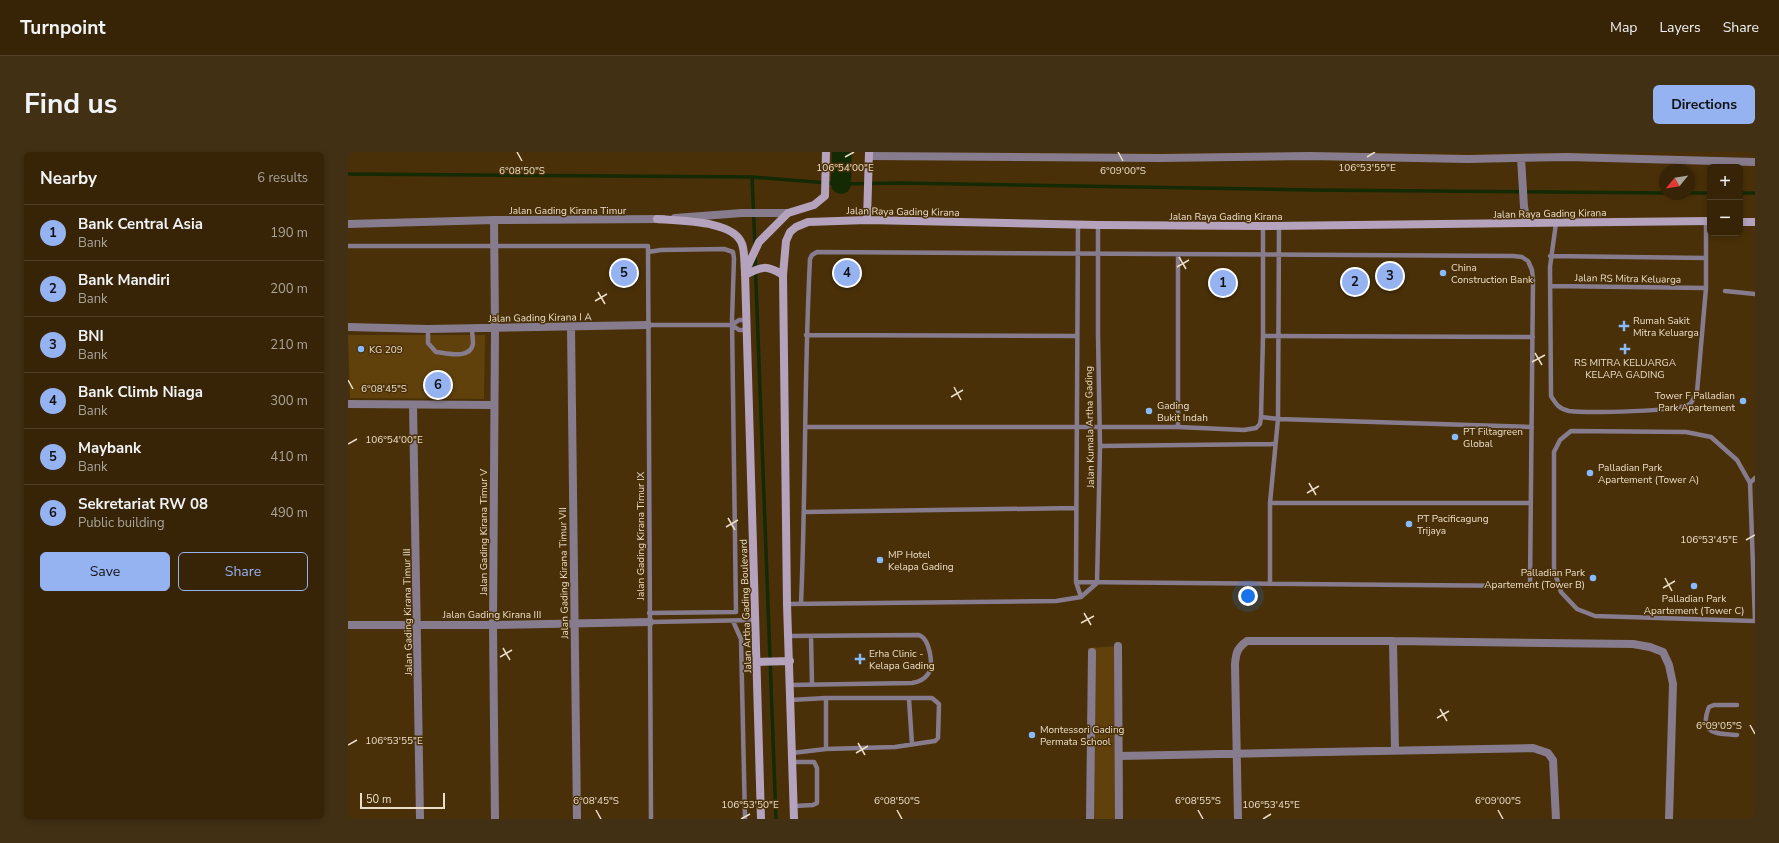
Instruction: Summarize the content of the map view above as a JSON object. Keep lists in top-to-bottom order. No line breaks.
{"streets":{"main road":["Jalan Raya Gading Kirana","Jalan Artha Gading Boulevard"],"street":["Jalan Gading Kirana Timur","Jalan Gading Kirana I A","Jalan Gading Kirana Timur V","Jalan Gading Kirana Timur VII","Jalan Gading Kirana Timur III","Jalan Gading Kirana III"],"lane":["Jalan RS Mitra Keluarga","Jalan Kumala Artha Gading","Jalan Gading Kirana Timur IX"]},"crossings":[["Jalan Gading Kirana Timur","Jalan Gading Kirana Timur V"],["Jalan Gading Kirana Timur","Jalan Artha Gading Boulevard"],["Jalan Raya Gading Kirana","Jalan Kumala Artha Gading"],["Jalan Gading Kirana I A","Jalan Gading Kirana Timur V"],["Jalan Gading Kirana I A","Jalan Gading Kirana Timur IX"],["Jalan Gading Kirana I A","Jalan Gading Kirana Timur VII"],["Jalan Gading Kirana Timur V","Jalan Gading Kirana Timur IX"],["Jalan Gading Kirana Timur V","Jalan Gading Kirana III"],["Jalan Gading Kirana Timur IX","Jalan Gading Kirana III"],["Jalan Gading Kirana Timur VII","Jalan Gading Kirana III"],["Jalan Artha Gading Boulevard","Jalan Gading Kirana III"],["Jalan Gading Kirana Timur III","Jalan Gading Kirana III"]],"places":{"other":["China Construction Bank","KG 209","Tower F Palladian Park Apartement","Gading Bukit Indah","PT Filtagreen Global","Palladian Park Apartement (Tower A)","PT Pacificagung Trijaya","MP Hotel Kelapa Gading","Palladian Park Apartement (Tower B)","Palladian Park Apartement (Tower C)","Montessori Gading Permata School"],"health":["Rumah Sakit Mitra Keluarga","RS MITRA KELUARGA KELAPA GADING","Erha Clinic - Kelapa Gading"]},"scale_bar":"50 m","north":"bottom left","page":{"header":"Turnpoint","nav":["Map","Layers","Share"],"title":"Find us","buttons":["Directions",["Save","Share"]],"heading":["Nearby","6 results"],"map_buttons":["+","−"],"list":[{"mark":"1","name":"Bank Central Asia","note":"Bank","value":"190 m"},{"mark":"2","name":"Bank Mandiri","note":"Bank","value":"200 m"},{"mark":"3","name":"BNI","note":"Bank","value":"210 m"},{"mark":"4","name":"Bank Climb Niaga","note":"Bank","value":"300 m"},{"mark":"5","name":"Maybank","note":"Bank","value":"410 m"},{"mark":"6","name":"Sekretariat RW 08","note":"Public building","value":"490 m"}],"pins":["4","5","3","2","1","6"],"scale":"50 m"},"coordinates":["106°54'00\"E","106°53'55\"E","6°09'00\"S","6°08'50\"S","6°08'45\"S","106°53'45\"E","6°09'05\"S","6°08'55\"S","106°53'50\"E"]}
